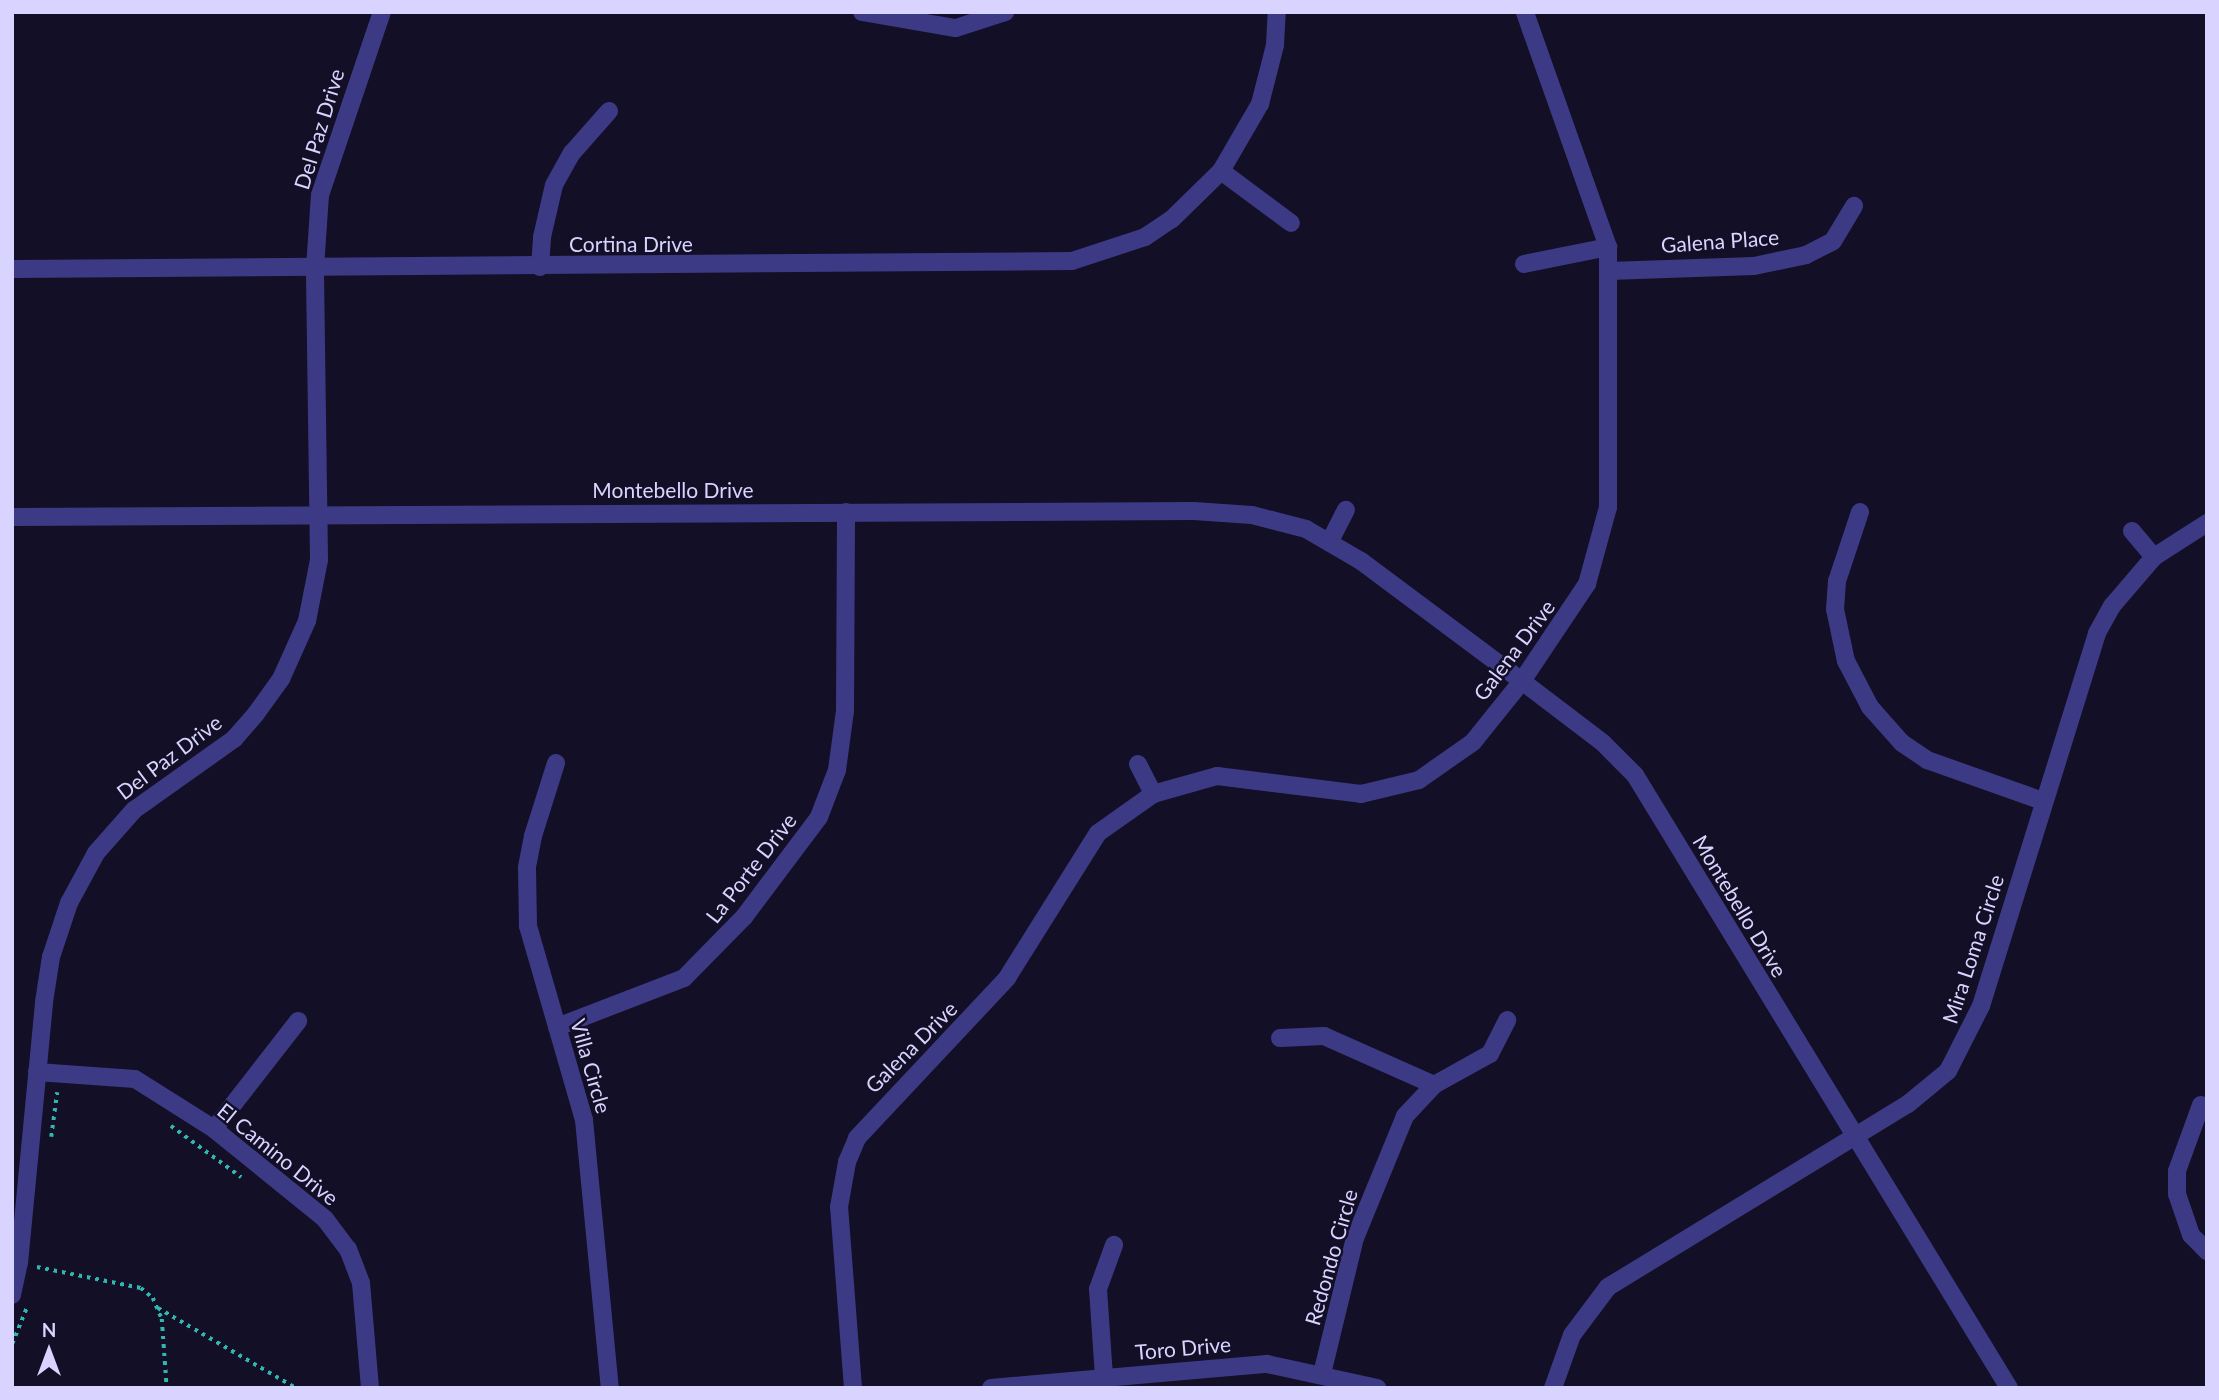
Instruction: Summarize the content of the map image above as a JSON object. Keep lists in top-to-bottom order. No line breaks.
{"streets":{"street":["Del Paz Drive","Galena Place","Cortina Drive","Montebello Drive","Galena Drive","La Porte Drive","Mira Loma Circle","Villa Circle","El Camino Drive","Redondo Circle","Toro Drive"]},"crossings":[["Del Paz Drive","Cortina Drive"],["Del Paz Drive","Montebello Drive"],["Del Paz Drive","El Camino Drive"],["Galena Place","Galena Drive"],["Montebello Drive","Galena Drive"],["Montebello Drive","La Porte Drive"],["Montebello Drive","Mira Loma Circle"],["La Porte Drive","Villa Circle"],["Redondo Circle","Toro Drive"]],"north":"top"}
